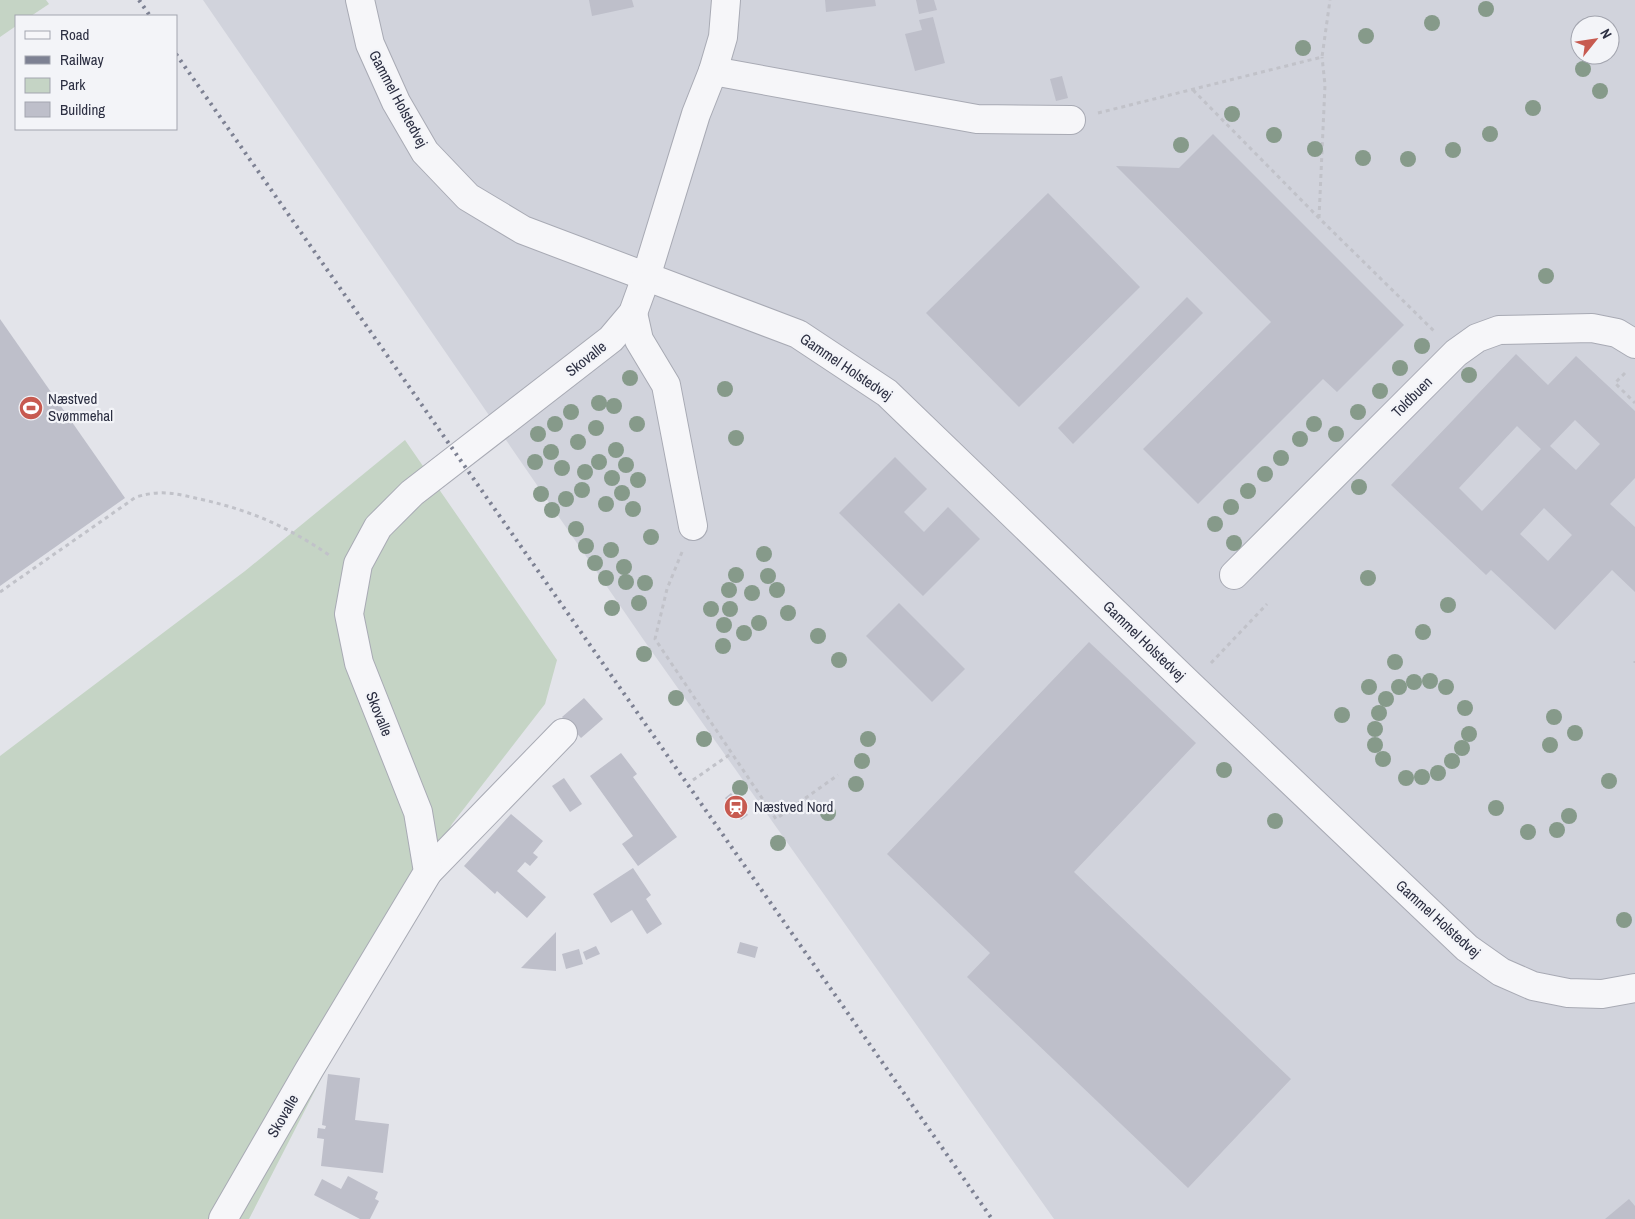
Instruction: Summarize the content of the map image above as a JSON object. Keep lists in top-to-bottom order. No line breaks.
{"streets":{"street":["Gammel Holstedvej","Skovalle","Toldbuen"]},"crossings":[["Gammel Holstedvej","Skovalle"]],"places":{"sports":["Næstved Svømmehal"],"station":["Næstved Nord"]},"legend":["Road","Railway","Park","Building"],"north":"top right"}
